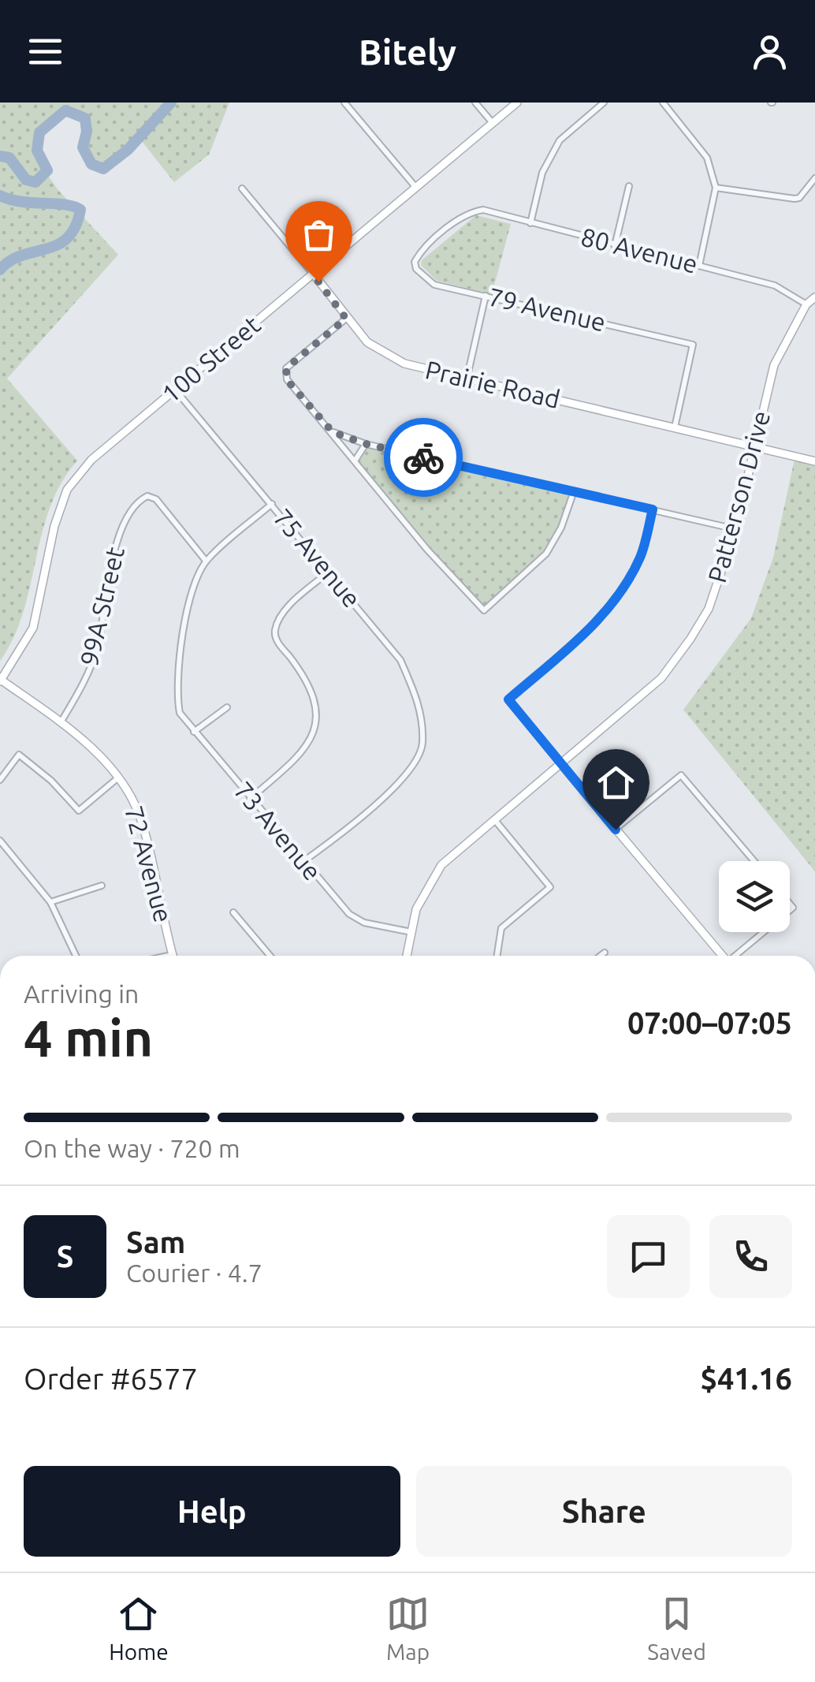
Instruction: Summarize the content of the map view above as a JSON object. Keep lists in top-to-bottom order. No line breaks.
{"streets":{"street":["80 Avenue","79 Avenue","100 Street","Prairie Road","Patterson Drive","75 Avenue","99A Street","73 Avenue","72 Avenue"]},"crossings":[["80 Avenue","79 Avenue"],["80 Avenue","Patterson Drive"],["79 Avenue","Prairie Road"],["100 Street","Prairie Road"],["100 Street","75 Avenue"],["100 Street","72 Avenue"],["Prairie Road","Patterson Drive"],["Patterson Drive","73 Avenue"],["75 Avenue","73 Avenue"],["99A Street","73 Avenue"],["99A Street","72 Avenue"]],"page":{"header":"Bitely","heading":["4 min","Arriving in","07:00–07:05"],"panel":["Sam","Courier · 4.7","Order #6577","$41.16"],"bar":"On the way · 720 m","round":"S","buttons":["Help","Share"],"tabs":["Home","Map","Saved"]}}
